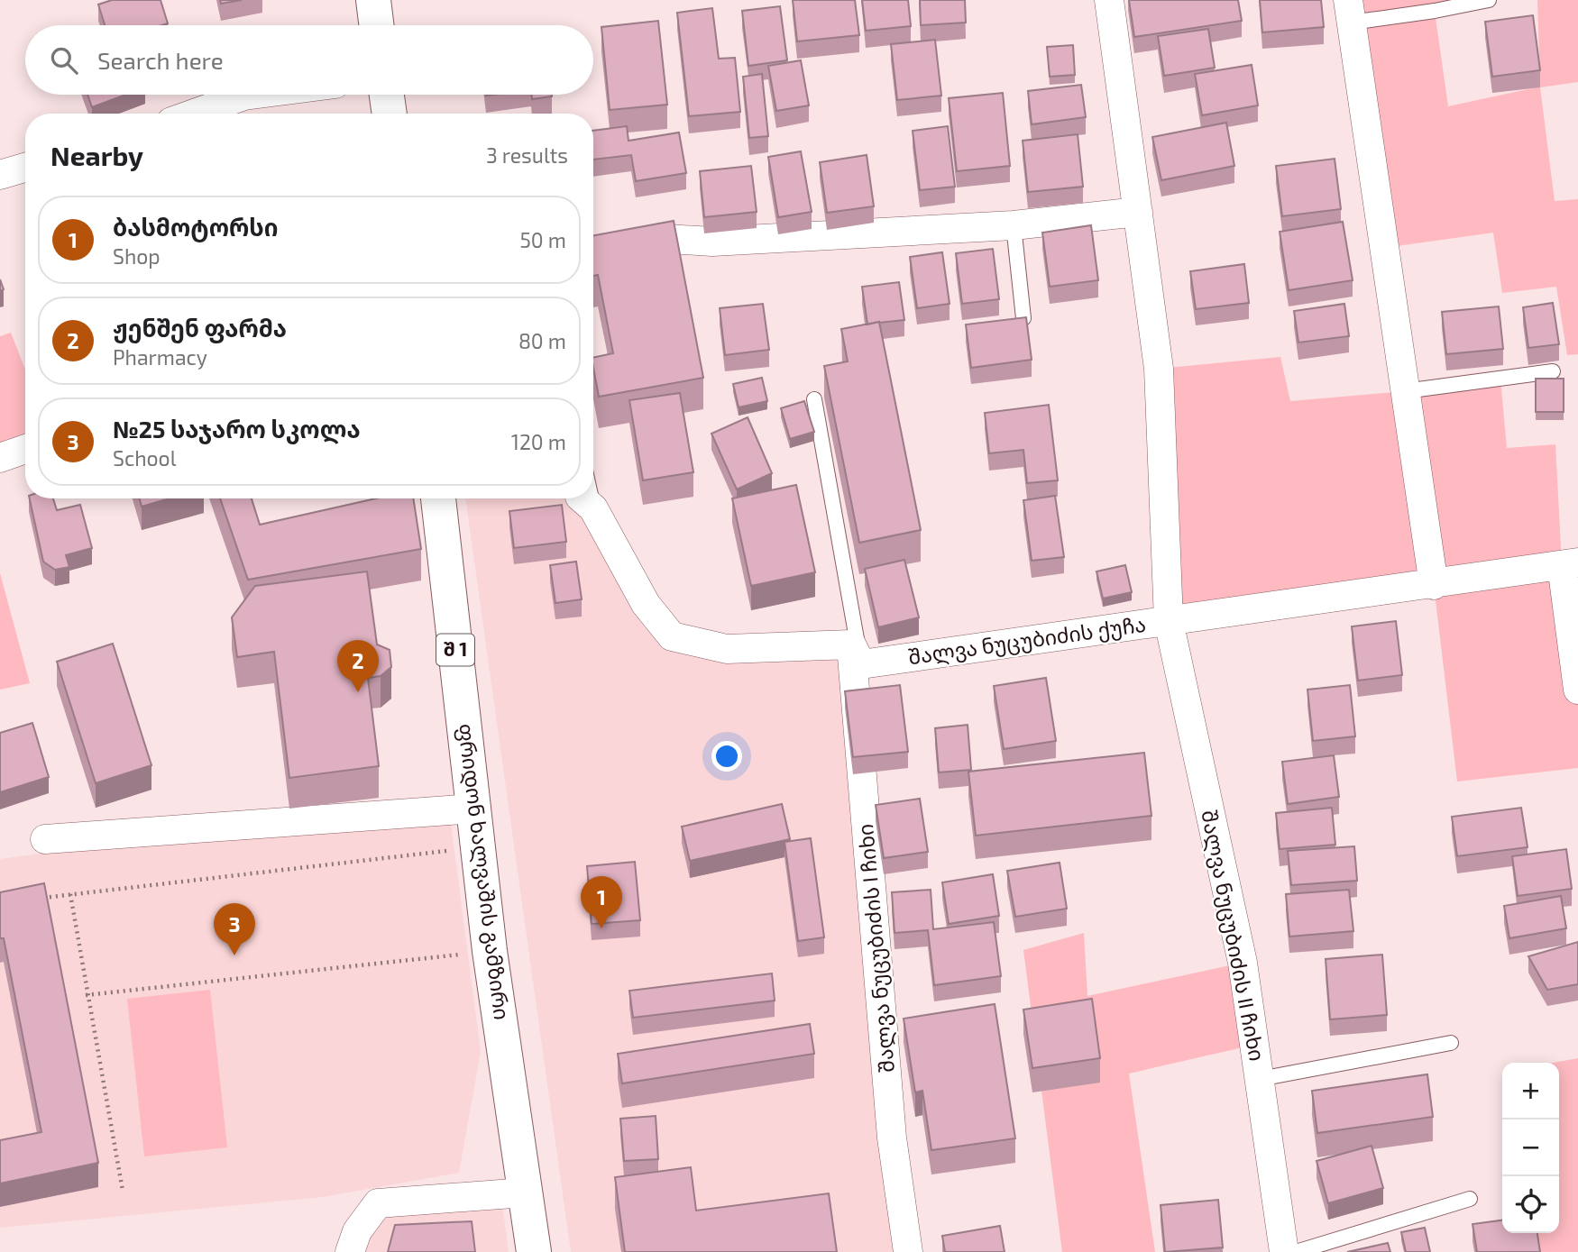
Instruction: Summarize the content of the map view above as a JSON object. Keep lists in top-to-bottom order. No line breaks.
{"streets":{"highway":["შ 1","ფრიდონ ხალვაშის გამზირი"],"street":["შალვა ნუცუბიძის ქუჩა","შალვა ნუცუბიძის II ჩიხი","შალვა ნუცუბიძის I ჩიხი"]},"crossings":[["შალვა ნუცუბიძის ქუჩა","შალვა ნუცუბიძის II ჩიხი"],["შალვა ნუცუბიძის ქუჩა","შალვა ნუცუბიძის I ჩიხი"]],"page":{"search":"Search here","heading":["Nearby","3 results"],"list":[{"mark":"1","name":"ბასმოტორსი","note":"Shop","value":"50 m"},{"mark":"2","name":"ჟენშენ ფარმა","note":"Pharmacy","value":"80 m"},{"mark":"3","name":"№25 საჯარო სკოლა","note":"School","value":"120 m"}],"pins":["2","1","3"],"map_buttons":["+","−"]}}
